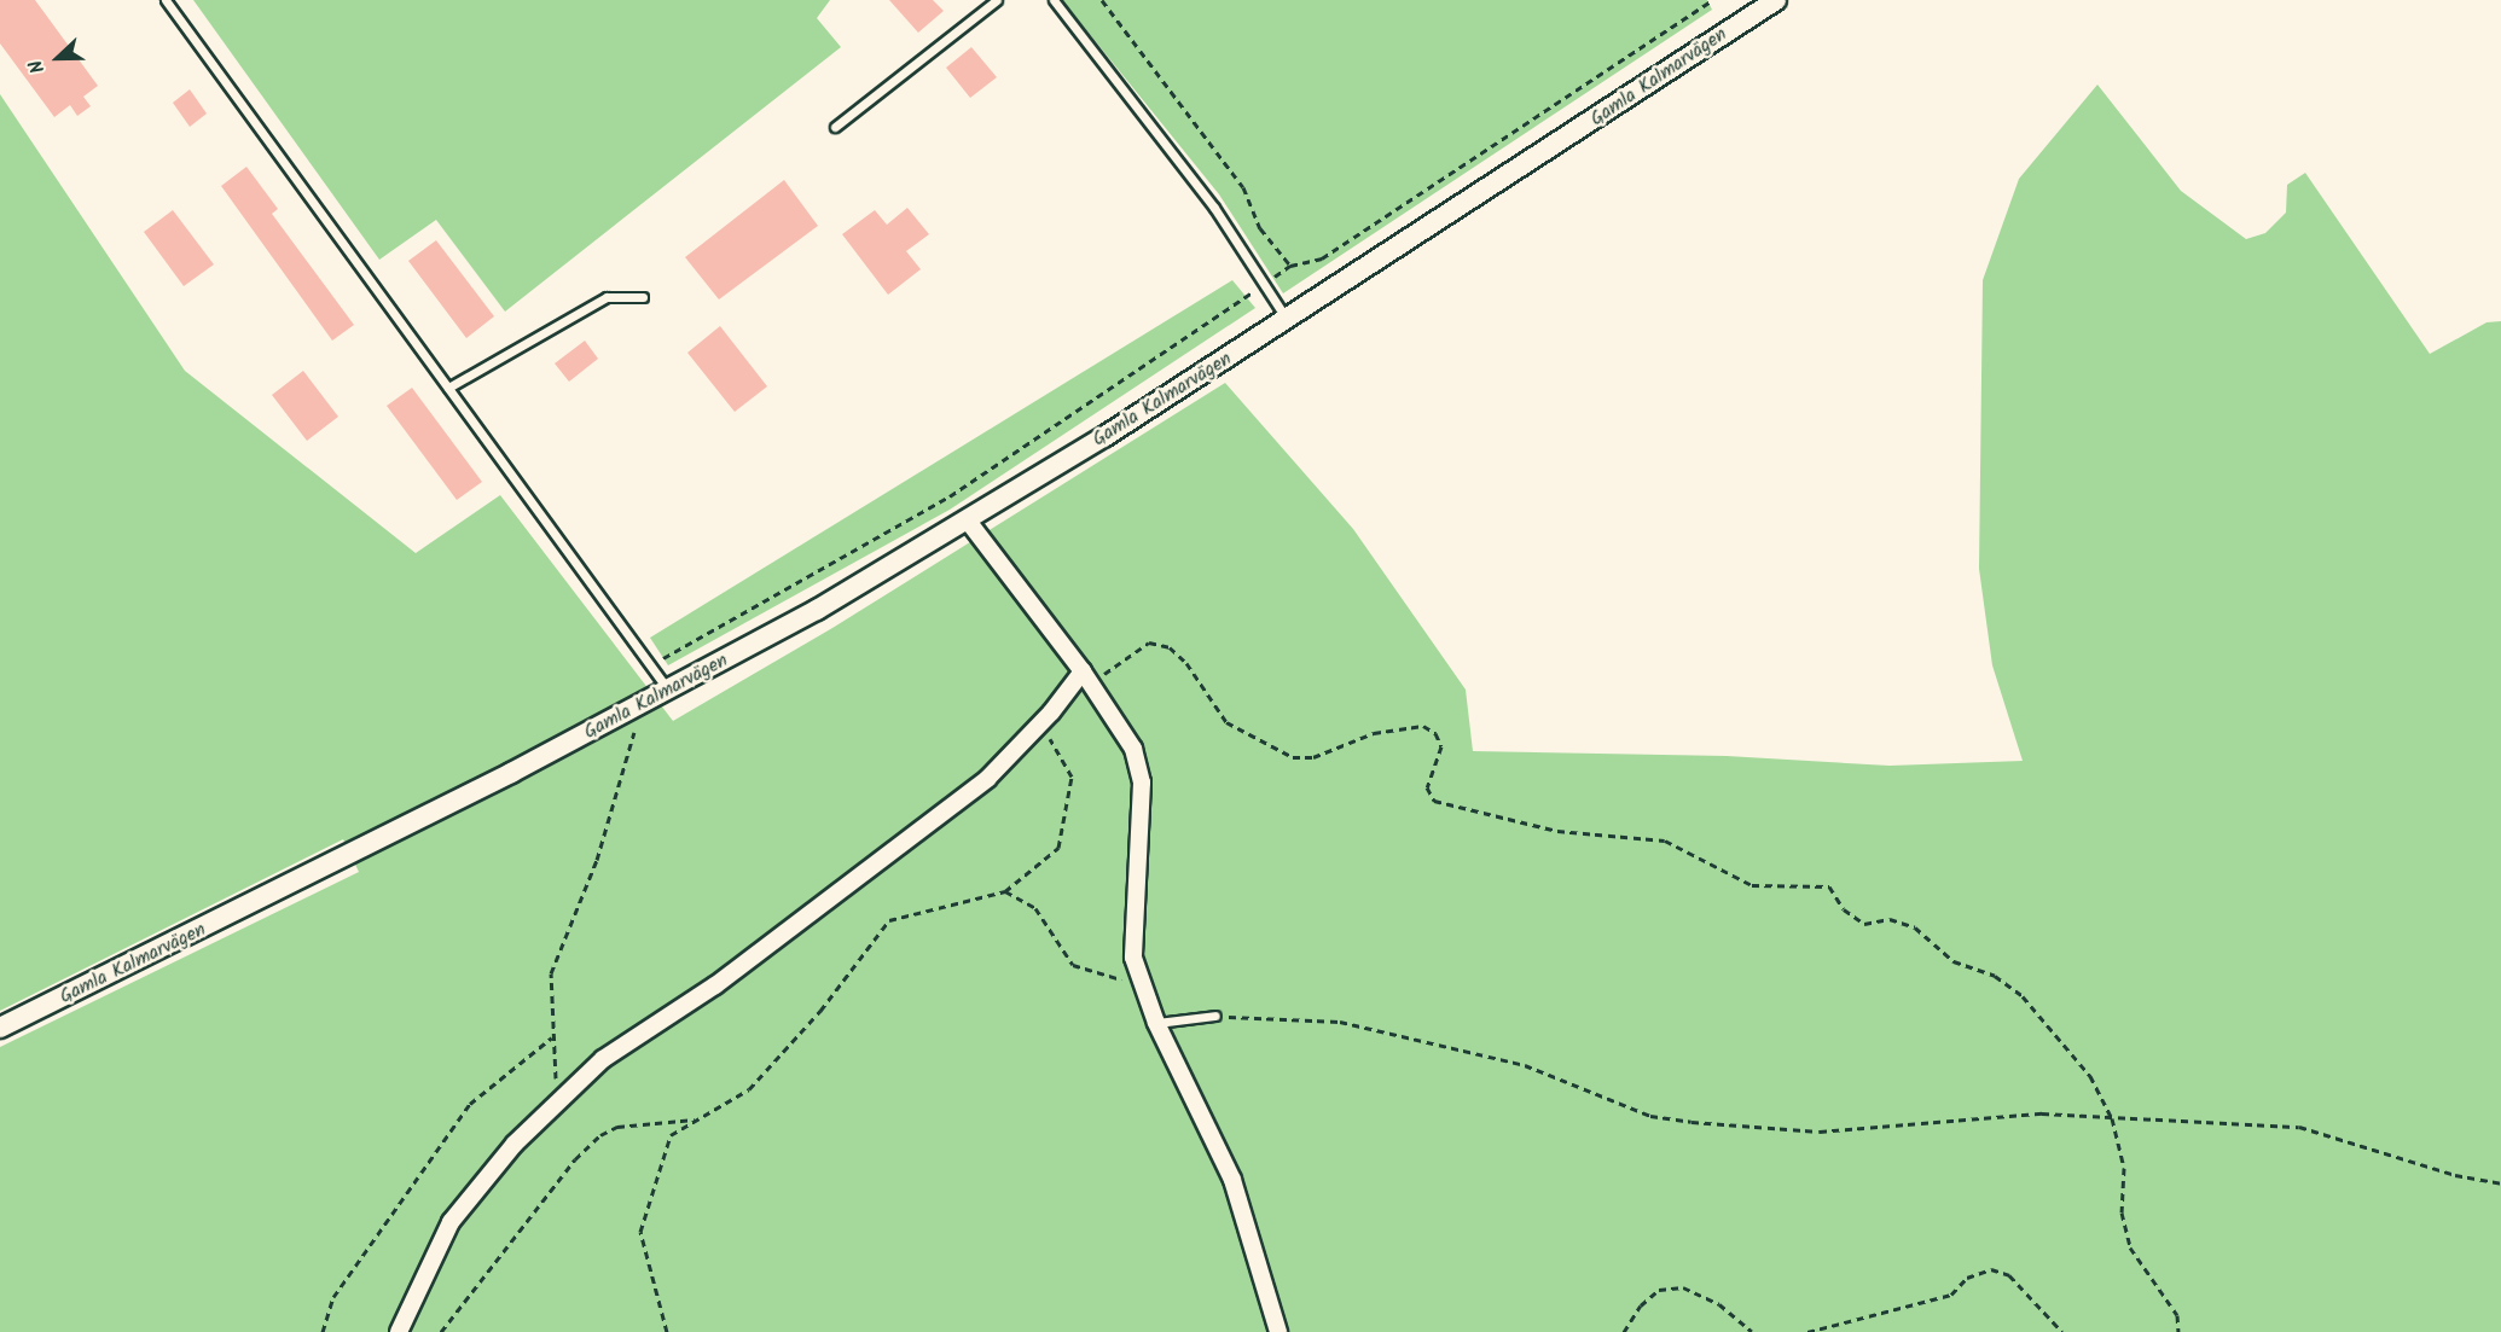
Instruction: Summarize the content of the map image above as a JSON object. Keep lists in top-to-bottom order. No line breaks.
{"streets":{"street":["Gamla Kalmarvägen"]},"north":"left"}
